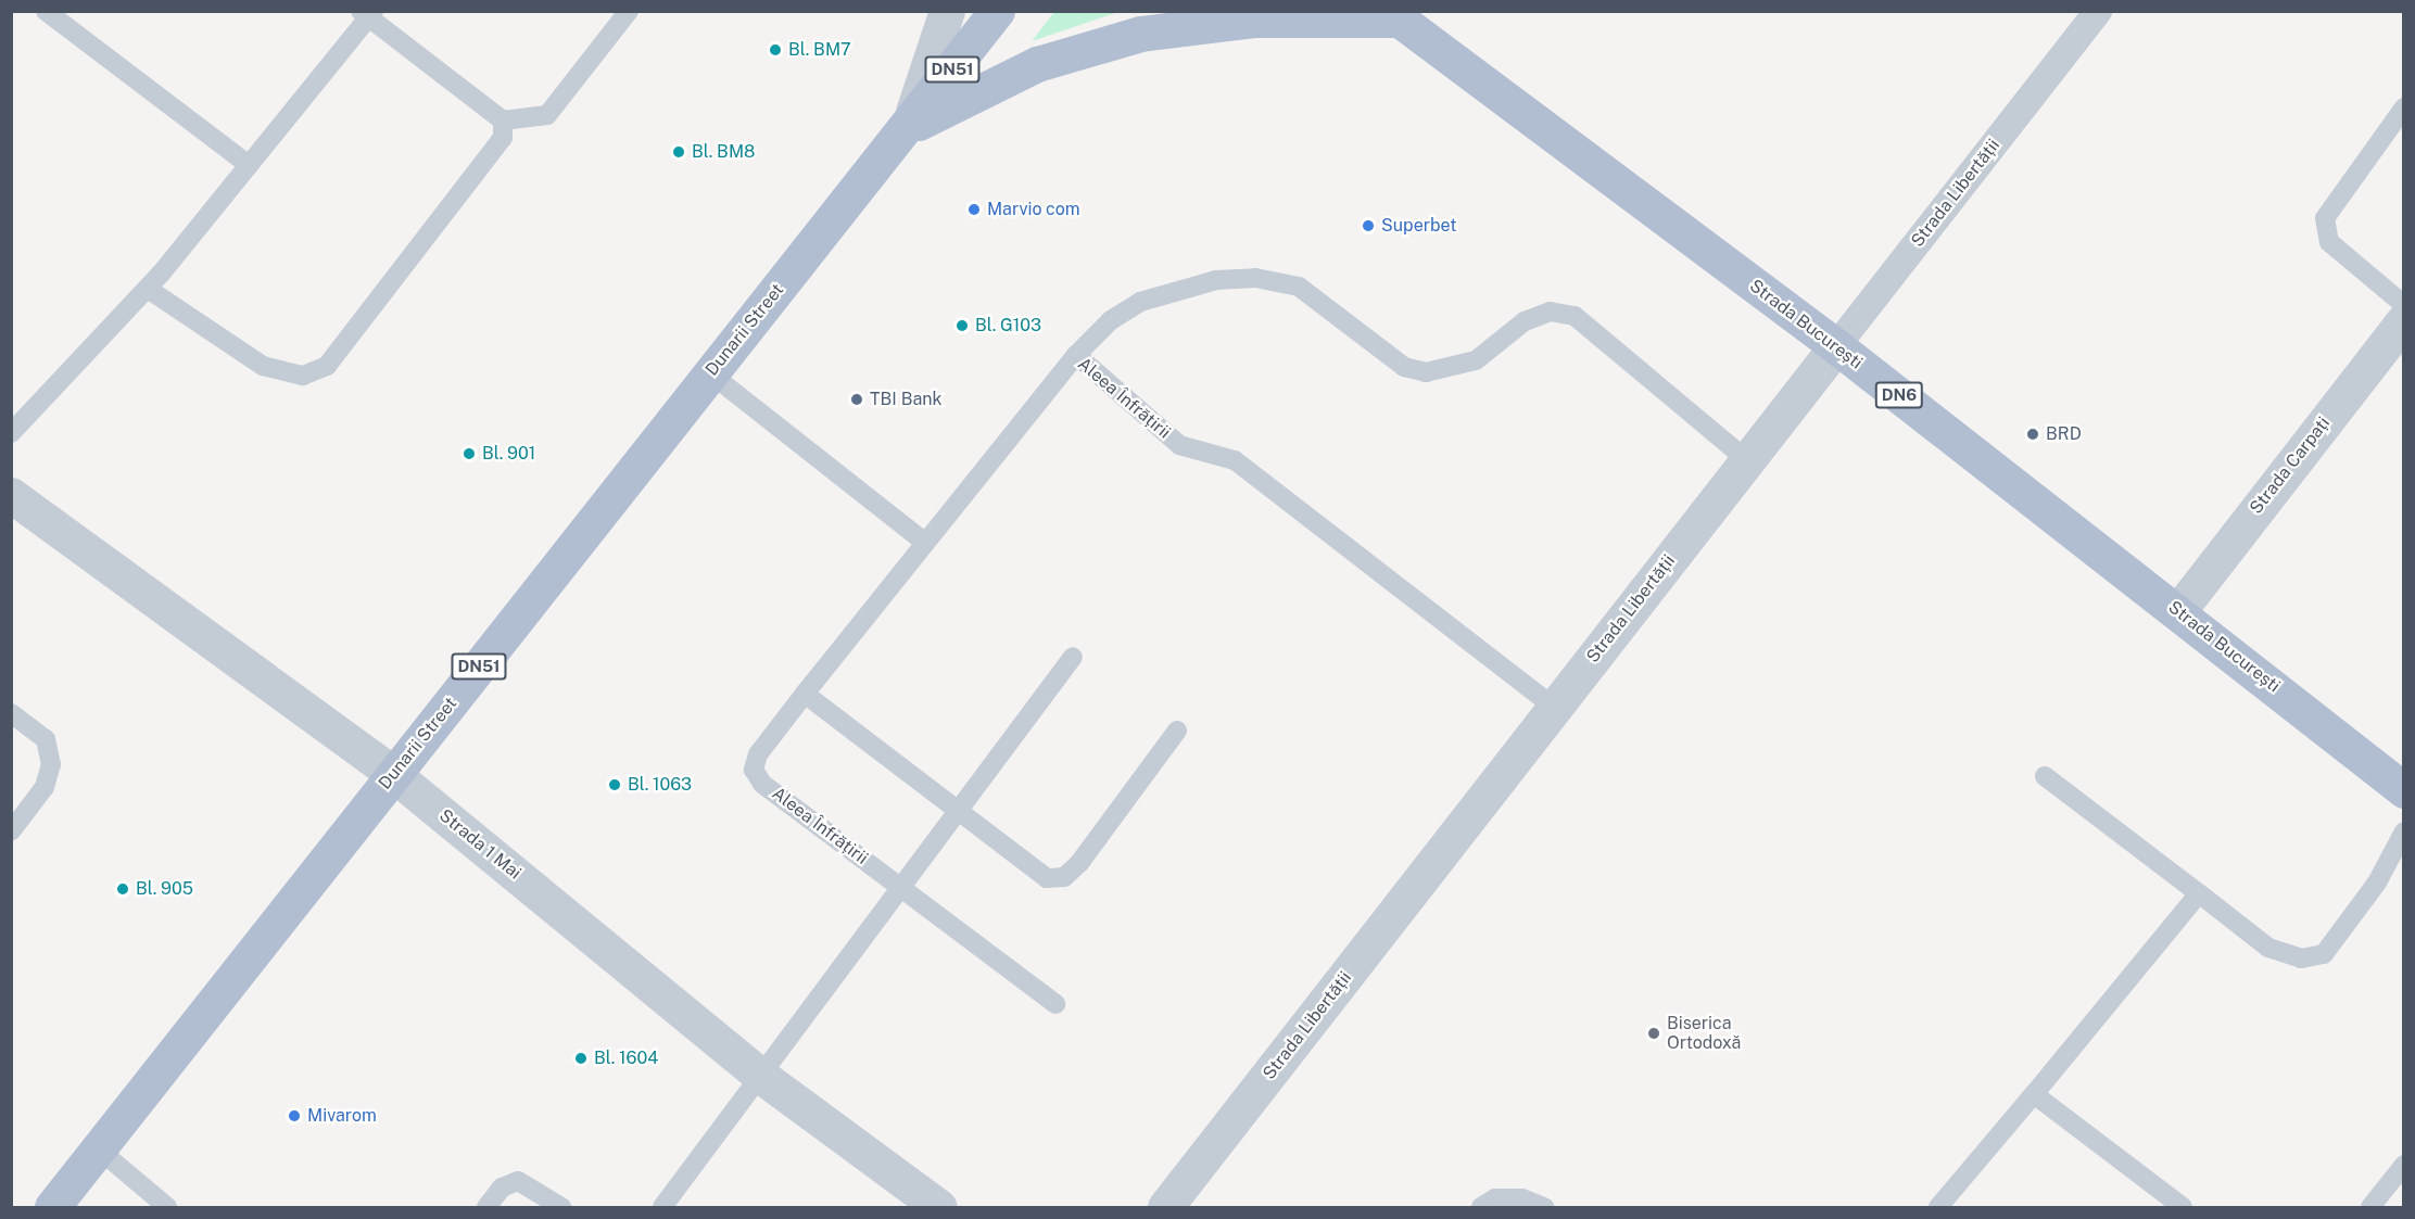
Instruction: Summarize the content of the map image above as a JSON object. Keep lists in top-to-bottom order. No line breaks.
{"streets":{"main road":["DN51","Strada București","Dunarii Street","DN6"],"street":["Strada Libertății","Strada Carpați","Strada 1 Mai"],"lane":["Aleea Înfrățirii"]},"crossings":[["DN51","Strada București"],["DN51","Dunarii Street"],["Strada Libertății","Strada București"],["Strada Libertății","Aleea Înfrățirii"],["Strada București","Strada Carpați"],["Dunarii Street","Strada 1 Mai"]],"places":["Bl. BM7","Bl. BM8","Marvio com","Superbet","Bl. G103","TBI Bank","BRD","Bl. 901","Bl. 1063","Bl. 905","Biserica Ortodoxă","Bl. 1604","Mivarom"]}
